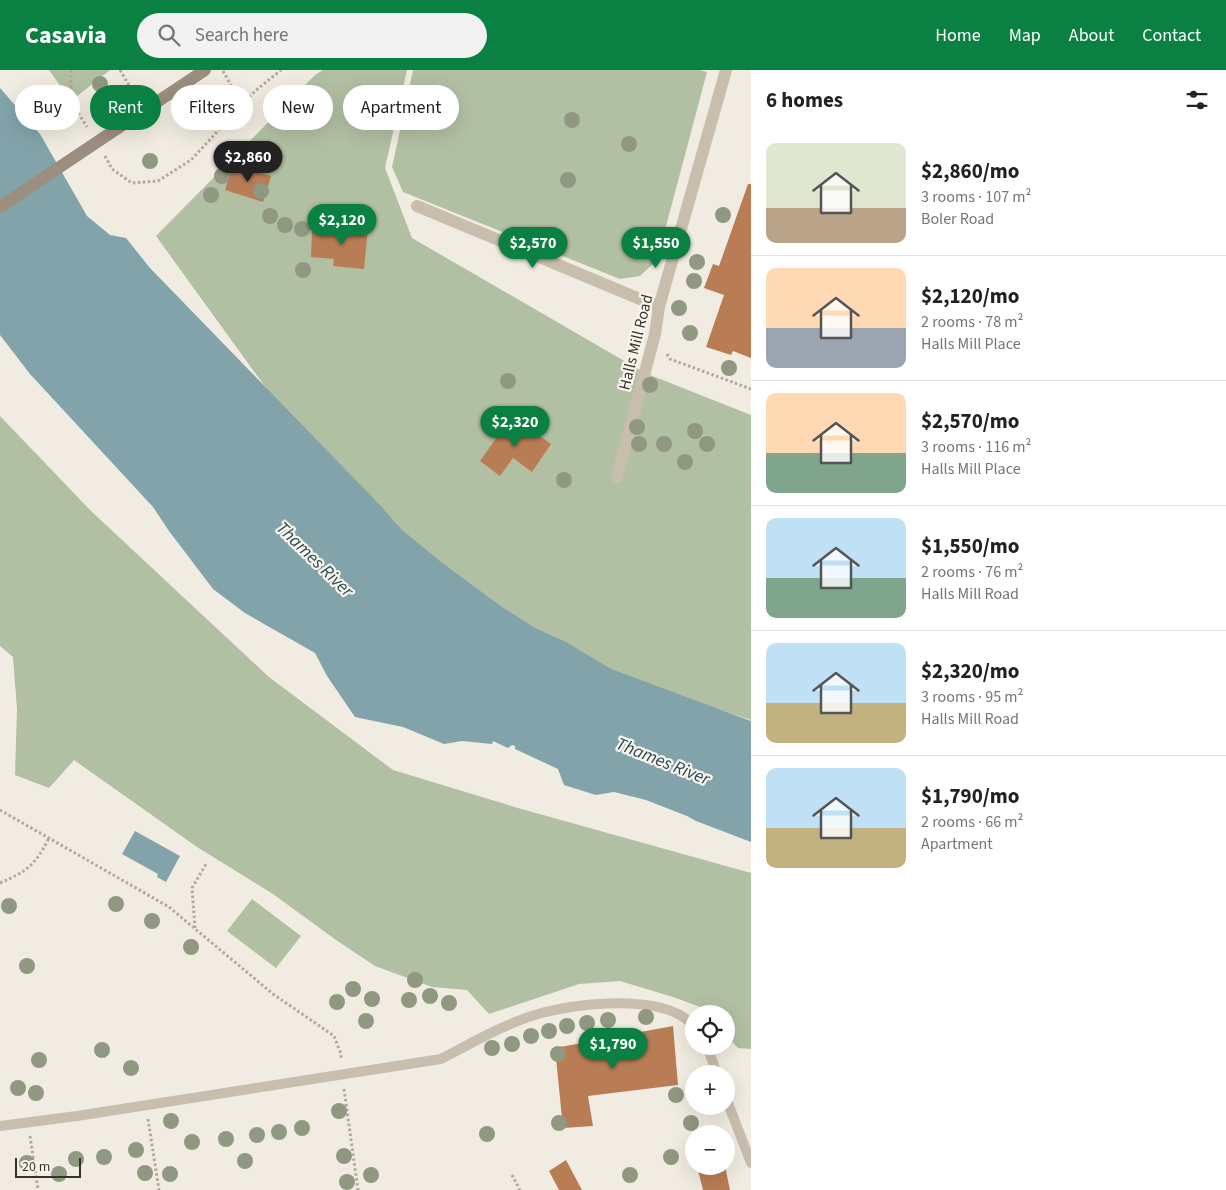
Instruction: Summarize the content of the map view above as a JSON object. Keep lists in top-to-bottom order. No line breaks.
{"streets":{"street":["Halls Mill Road"]},"water":["Thames River"],"scale_bar":"20 m","page":{"header":"Casavia","search":"Search here","nav":["Home","Map","About","Contact"],"heading":"6 homes","chip":["Buy","Rent","Filters","New","Apartment"],"list":[{"name":"$2,860/mo","note":"3 rooms · 107 m² · Boler Road"},{"name":"$2,120/mo","note":"2 rooms · 78 m² · Halls Mill Place"},{"name":"$2,570/mo","note":"3 rooms · 116 m² · Halls Mill Place"},{"name":"$1,550/mo","note":"2 rooms · 76 m² · Halls Mill Road"},{"name":"$2,320/mo","note":"3 rooms · 95 m² · Halls Mill Road"},{"name":"$1,790/mo","note":"2 rooms · 66 m² · Apartment"}],"price":["$2,860","$2,120","$2,570","$1,550","$2,320","$1,790"],"map_buttons":["+","−"],"scale":"20 m"}}
